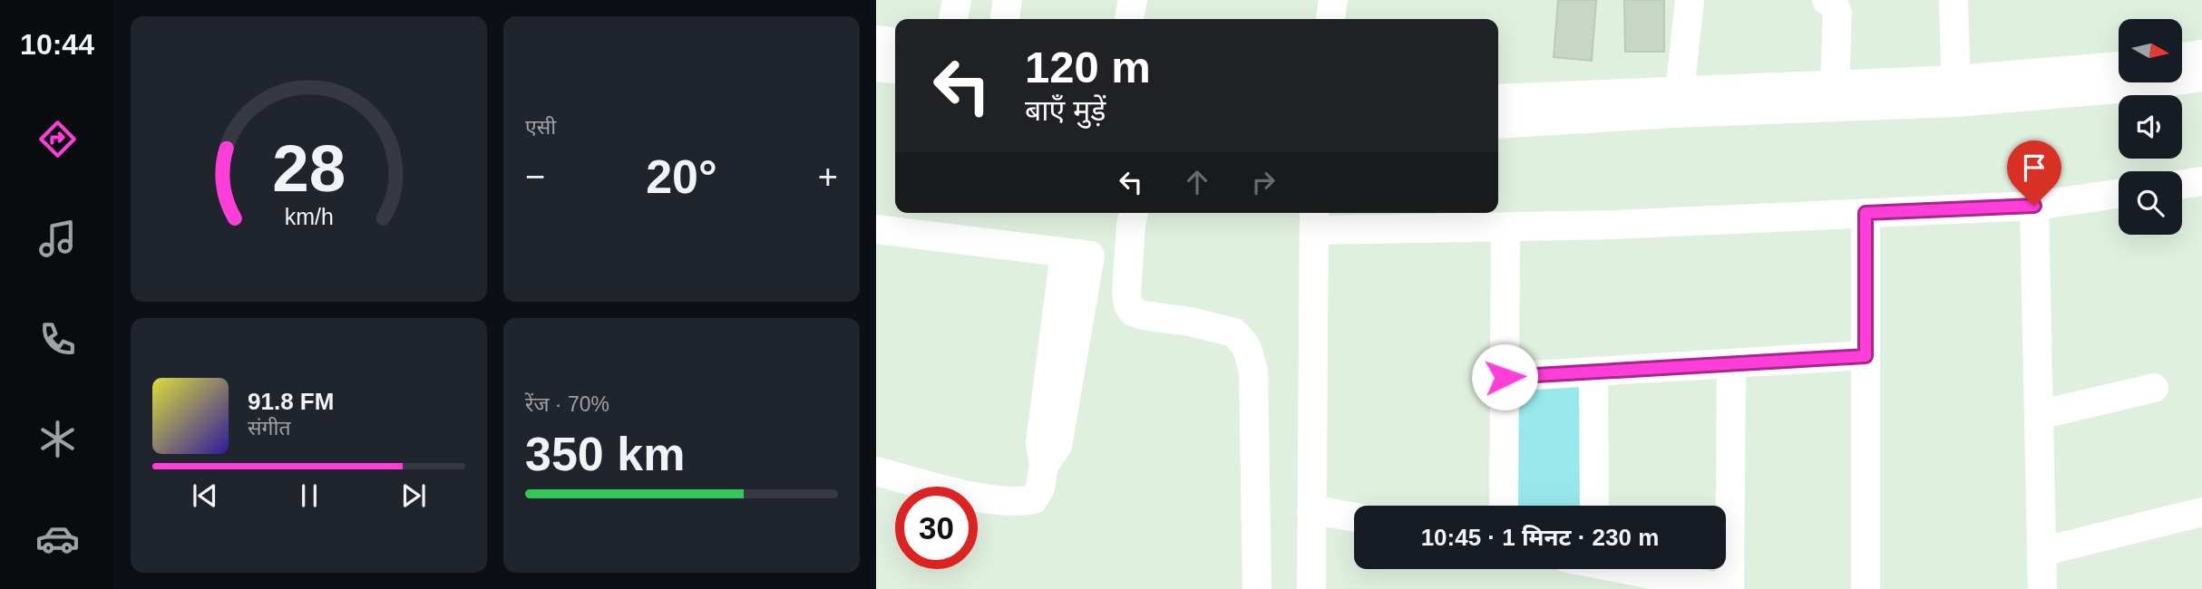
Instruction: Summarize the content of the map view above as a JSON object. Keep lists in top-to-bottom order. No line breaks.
{"north":"right","page":{"tabs":"10:44","tile":["एसी",["रेंज · 70%","350 km"]],"turn":["120 m","बाएँ मुड़ें"],"heat":["−","20°","+"],"song":["91.8 FM","संगीत"],"limit":"30","trip":"10:45 · 1 मिनट · 230 m","gauge":["28","km/h"]}}
